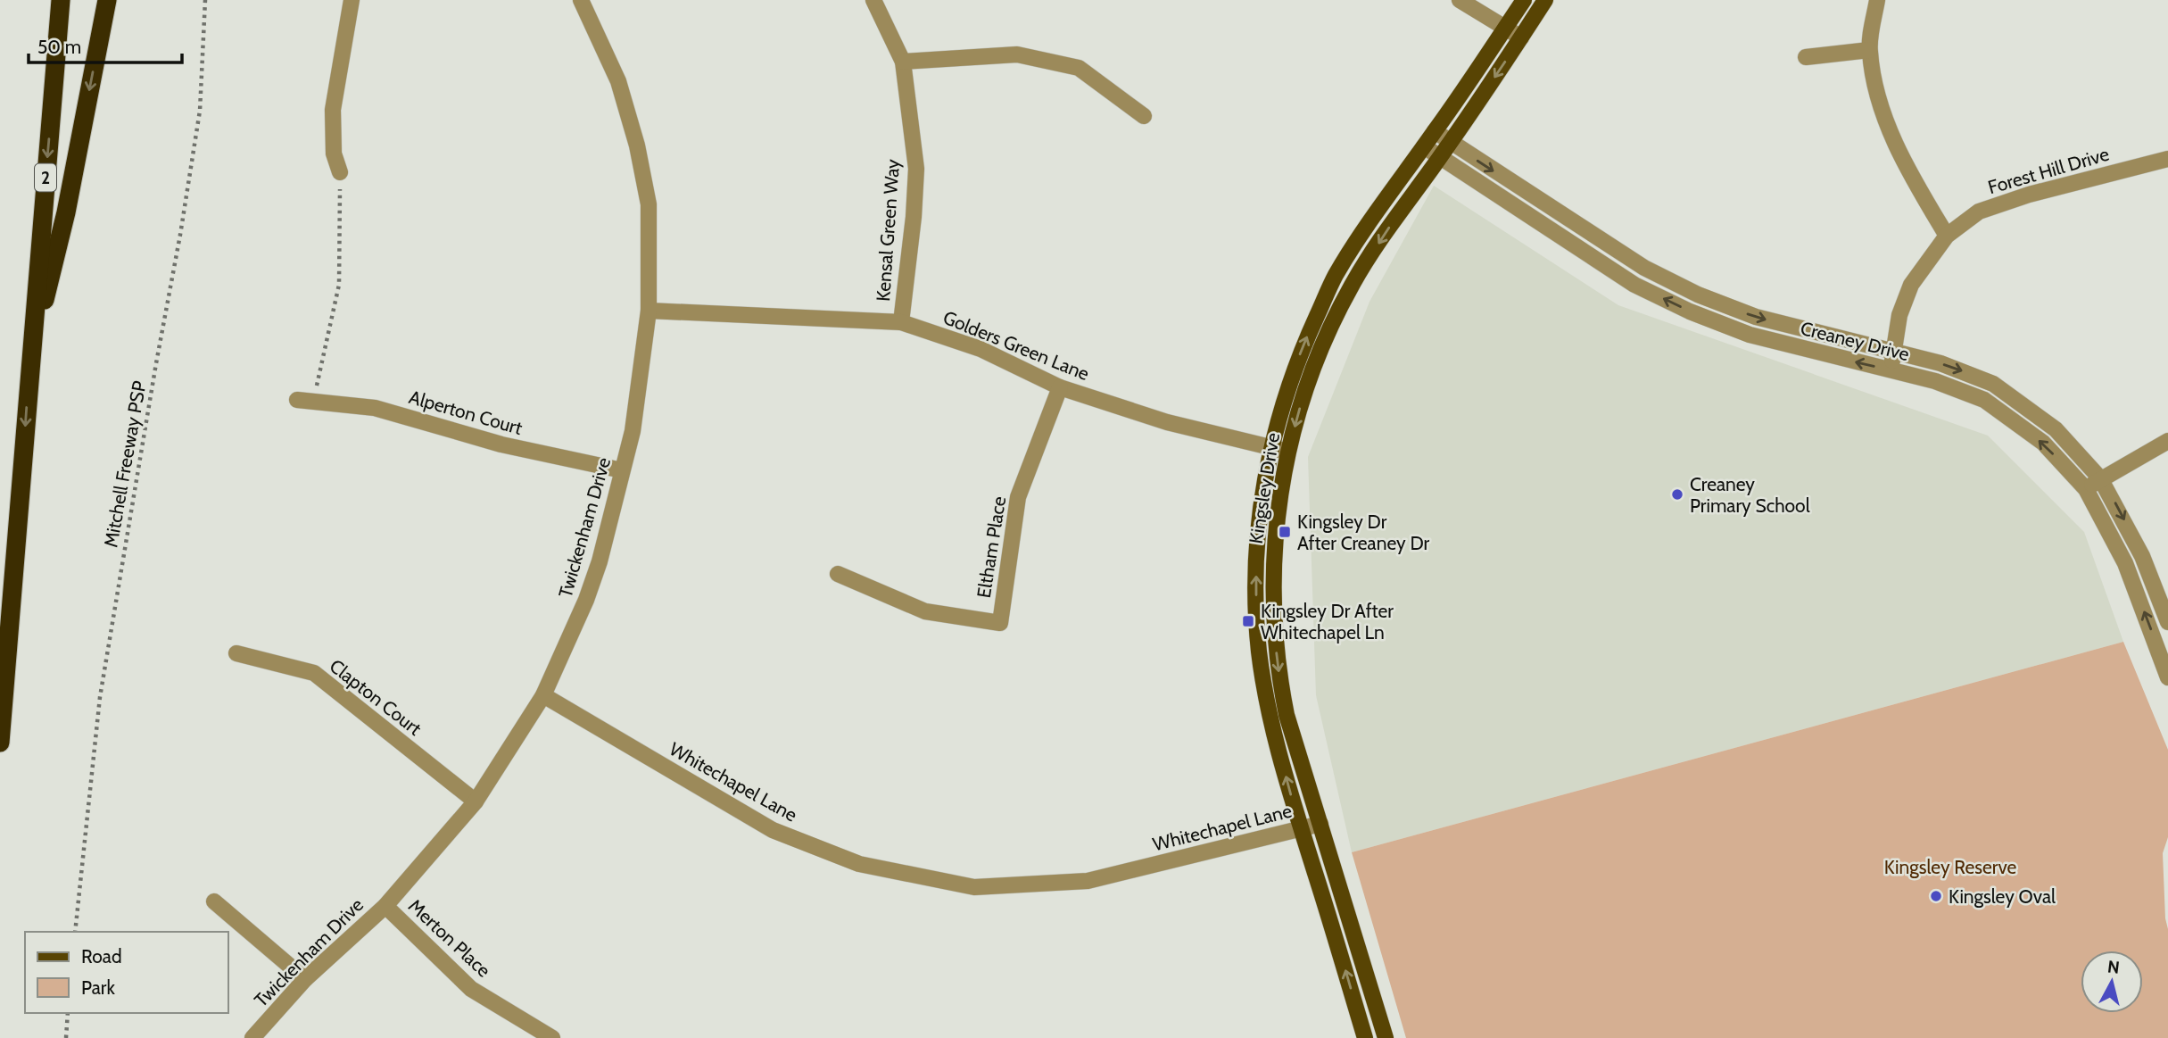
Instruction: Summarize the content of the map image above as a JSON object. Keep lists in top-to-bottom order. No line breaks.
{"streets":{"highway":["2"],"main road":["Kingsley Drive"],"street":["Forest Hill Drive","Kensal Green Way","Creaney Drive","Golders Green Lane","Alperton Court","Twickenham Drive","Eltham Place","Clapton Court","Whitechapel Lane","Merton Place"],"path":["Mitchell Freeway PSP"]},"crossings":[["Forest Hill Drive","Creaney Drive"],["Kensal Green Way","Golders Green Lane"],["Creaney Drive","Kingsley Drive"],["Golders Green Lane","Kingsley Drive"],["Golders Green Lane","Twickenham Drive"],["Golders Green Lane","Eltham Place"],["Alperton Court","Twickenham Drive"],["Kingsley Drive","Whitechapel Lane"],["Twickenham Drive","Clapton Court"],["Twickenham Drive","Whitechapel Lane"],["Twickenham Drive","Merton Place"]],"parks":["Kingsley Reserve"],"places":{"other":["Creaney Primary School","Kingsley Oval"],"transit":["Kingsley Dr After Creaney Dr","Kingsley Dr After Whitechapel Ln"]},"legend":["Road","Park"],"scale_bar":"50 m","north":"top"}
